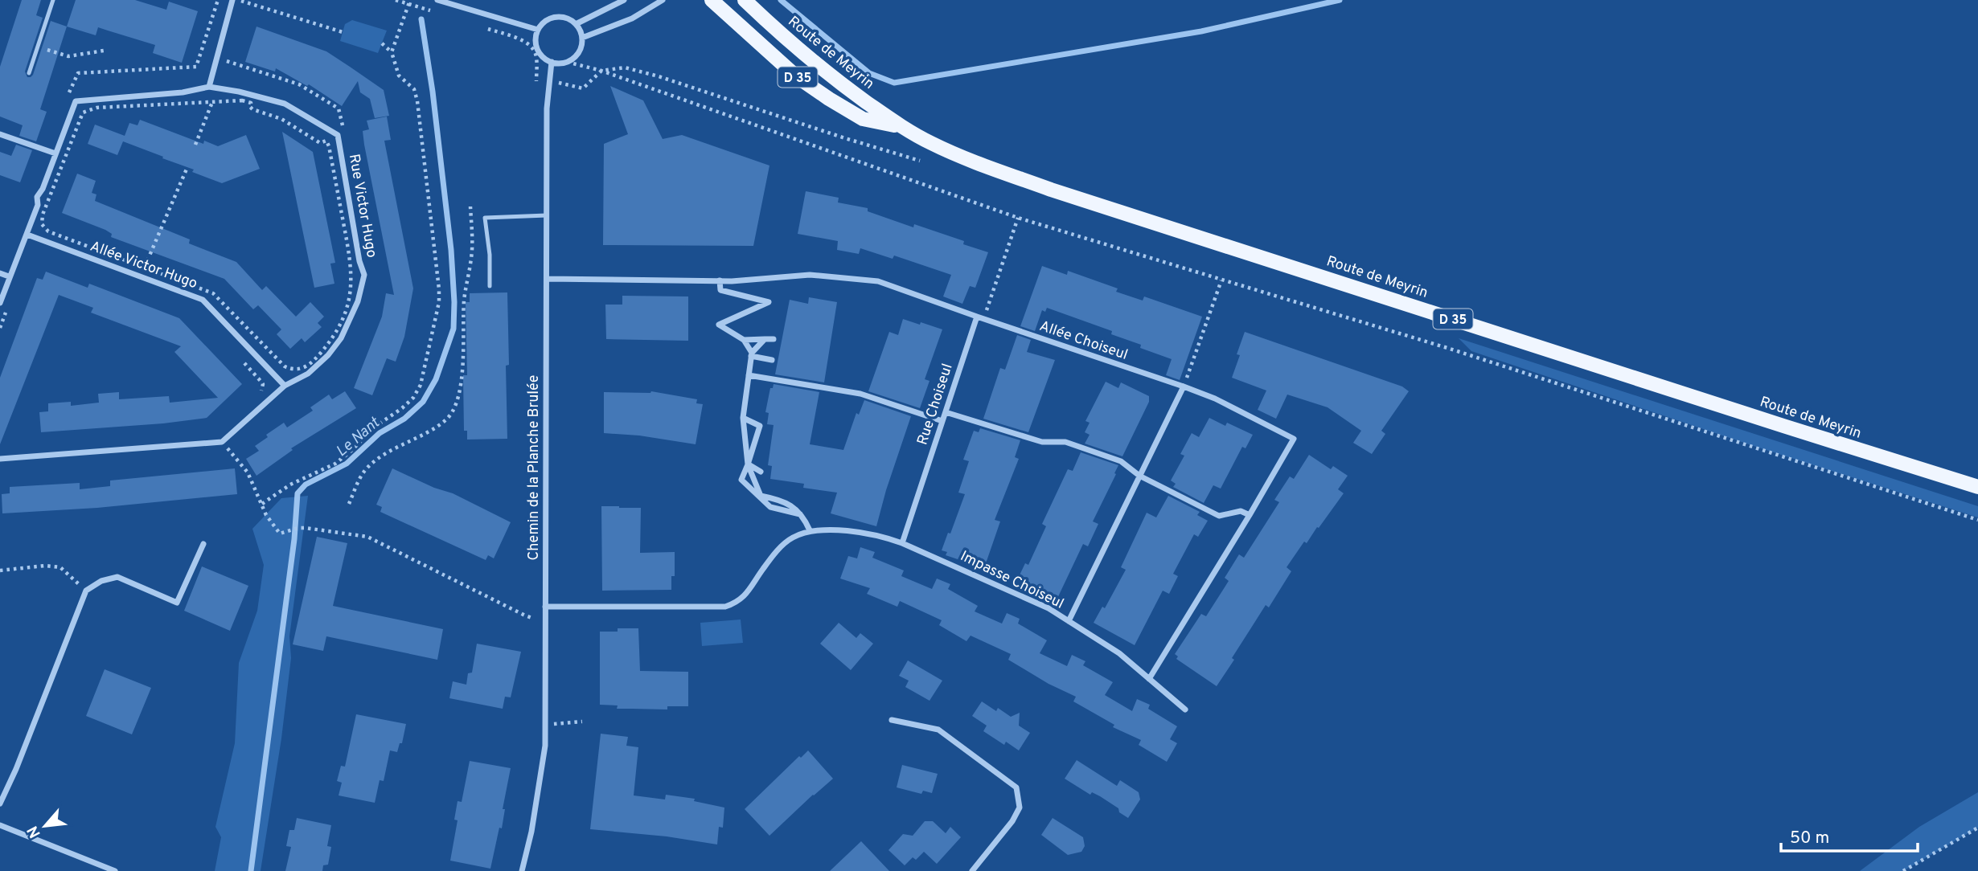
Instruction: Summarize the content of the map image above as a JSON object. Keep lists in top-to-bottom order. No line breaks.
{"streets":{"main road":["Route de Meyrin","D 35"],"street":["Rue Victor Hugo","Allée Victor Hugo","Allée Choiseul","Rue Choiseul","Chemin de la Planche Brulée","Impasse Choiseul"]},"crossings":[["Rue Victor Hugo","Allée Victor Hugo"],["Allée Choiseul","Rue Choiseul"],["Allée Choiseul","Impasse Choiseul"],["Rue Choiseul","Impasse Choiseul"]],"water":["Le Nant"],"scale_bar":"50 m","north":"bottom left"}
